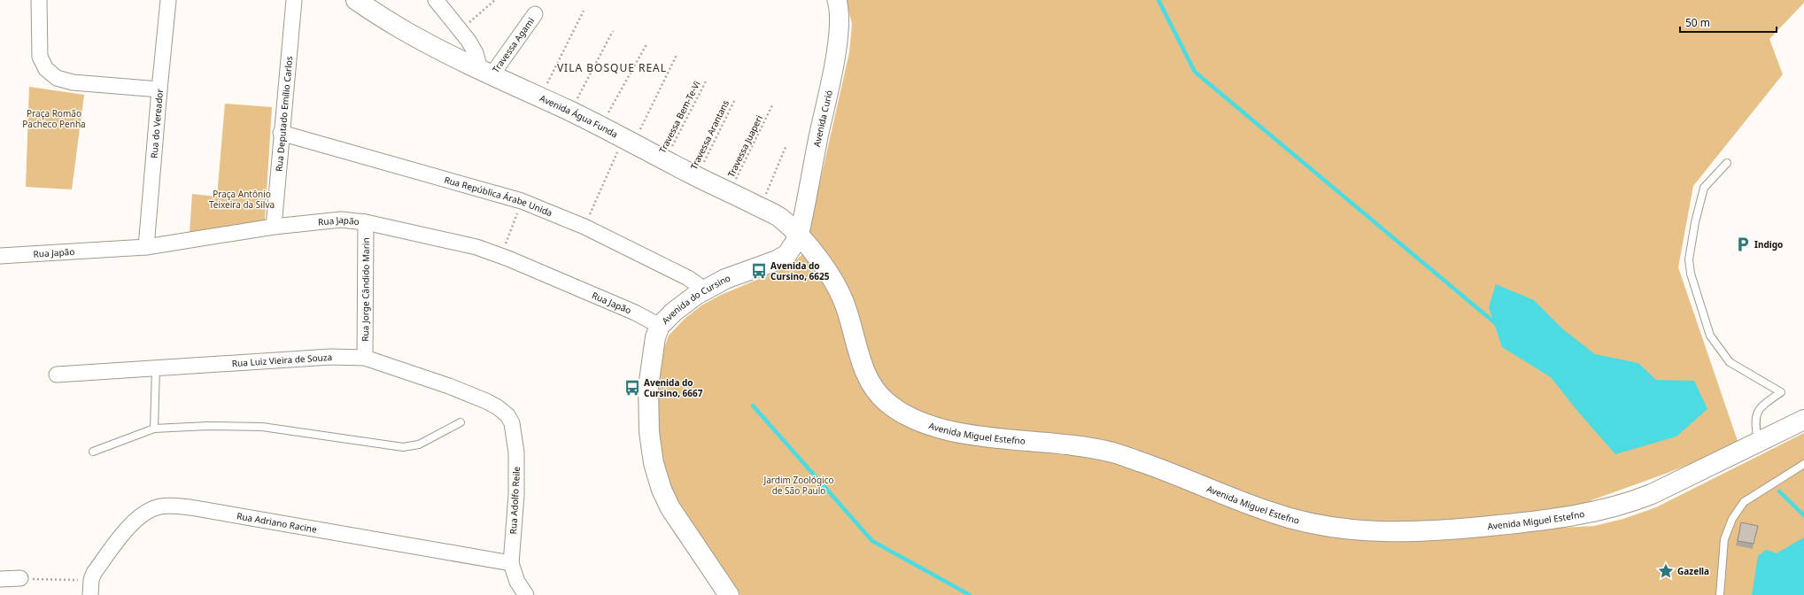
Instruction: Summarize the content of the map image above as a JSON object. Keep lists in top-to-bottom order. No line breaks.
{"streets":{"main road":["Avenida Água Funda","Avenida do Cursino","Avenida Miguel Estefno"],"street":["Travessa Agami","Rua Deputado Emílio Carlos","Avenida Curió","Rua do Vereador","Rua República Árabe Unida","Rua Japão","Rua Jorge Cândido Marin","Rua Luiz Vieira de Souza","Rua Adolfo Reile","Rua Adriano Racine"],"path":["Travessa Bem-Te-Vi","Travessa Arantans","Travessa Juaperi"]},"crossings":[["Travessa Agami","Avenida Água Funda"],["Rua Deputado Emílio Carlos","Rua República Árabe Unida"],["Rua Deputado Emílio Carlos","Rua Japão"],["Avenida Água Funda","Travessa Bem-Te-Vi"],["Avenida Água Funda","Avenida Curió"],["Avenida Água Funda","Travessa Arantans"],["Avenida Água Funda","Travessa Juaperi"],["Avenida Água Funda","Avenida do Cursino"],["Avenida Água Funda","Avenida Miguel Estefno"],["Avenida Curió","Avenida do Cursino"],["Avenida Curió","Avenida Miguel Estefno"],["Rua do Vereador","Rua Japão"],["Rua República Árabe Unida","Avenida do Cursino"],["Rua Japão","Rua Jorge Cândido Marin"],["Rua Japão","Avenida do Cursino"],["Rua Jorge Cândido Marin","Rua Luiz Vieira de Souza"],["Avenida do Cursino","Avenida Miguel Estefno"],["Rua Luiz Vieira de Souza","Rua Adolfo Reile"],["Rua Adolfo Reile","Rua Adriano Racine"]],"districts":["VILA BOSQUE REAL"],"parks":["Praça Romão Pacheco Penha","Praça Antônio Teixeira da Silva","Jardim Zoológico de São Paulo"],"places":{"parking":["Indigo"],"bus stop":["Avenida do Cursino, 6625","Avenida do Cursino, 6667"],"place":["Gazella"]},"scale_bar":"50 m"}
